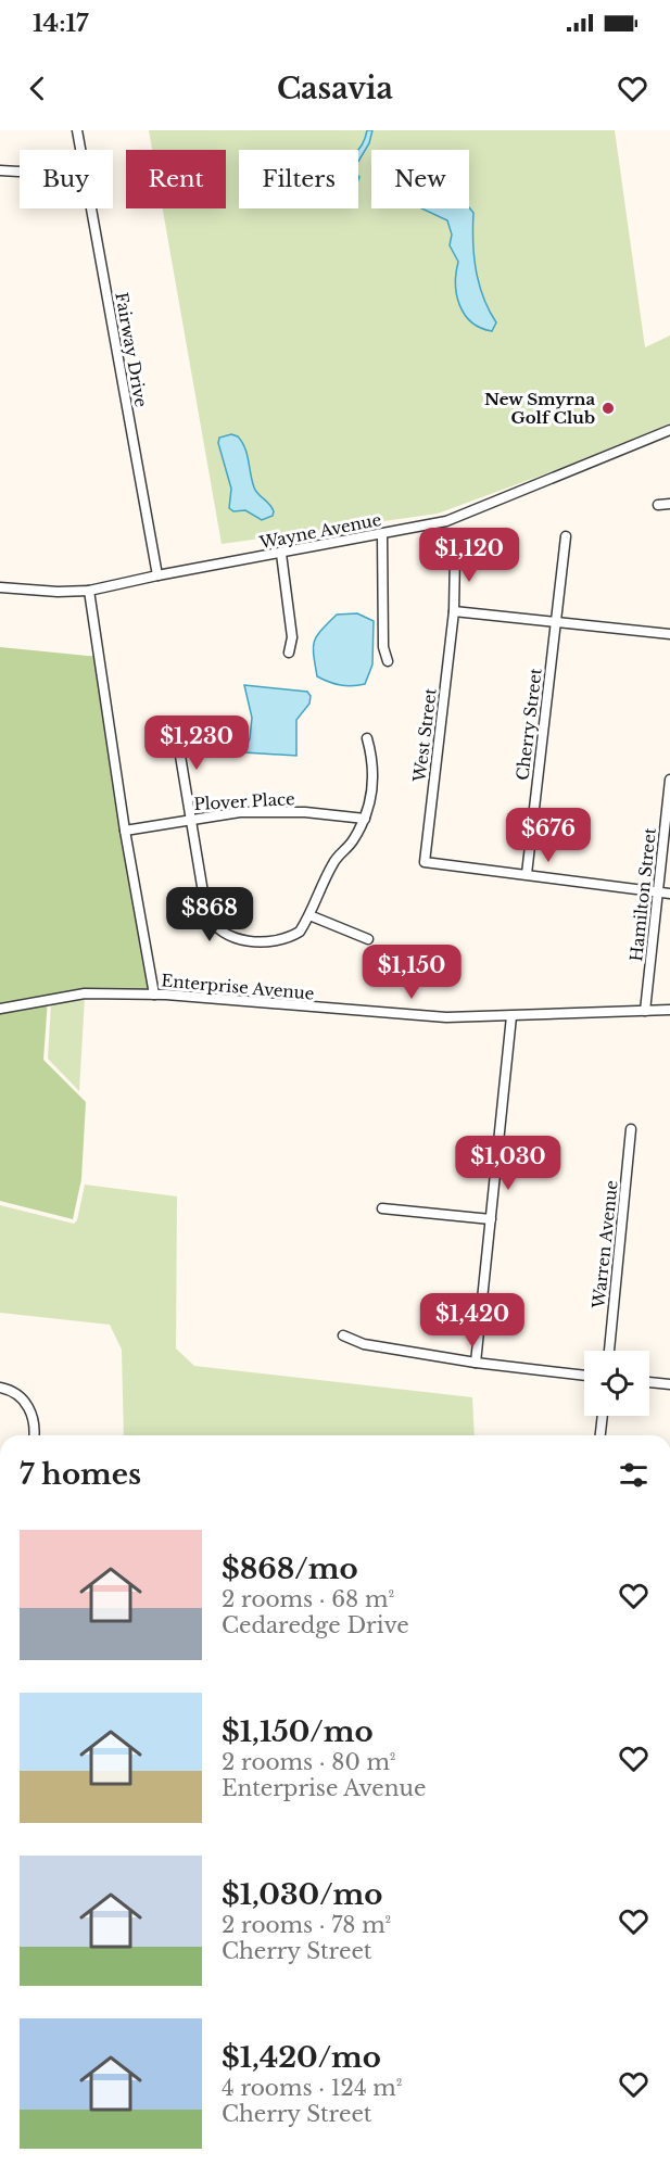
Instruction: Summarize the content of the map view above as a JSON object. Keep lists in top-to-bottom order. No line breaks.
{"streets":{"street":["Fairway Drive","Wayne Avenue","Cherry Street","West Street","Plover Place","Hamilton Street","Enterprise Avenue","Warren Avenue"]},"crossings":[["Fairway Drive","Wayne Avenue"],["Cherry Street","West Street"],["Hamilton Street","Enterprise Avenue"]],"places":["New Smyrna Golf Club"],"page":{"status":"14:17","header":"Casavia","chip":["Buy","Rent","Filters","New"],"price":["$1,120","$1,230","$676","$868","$1,150","$1,030","$1,420"],"heading":"7 homes","list":[{"name":"$868/mo","note":"2 rooms · 68 m² · Cedaredge Drive"},{"name":"$1,150/mo","note":"2 rooms · 80 m² · Enterprise Avenue"},{"name":"$1,030/mo","note":"2 rooms · 78 m² · Cherry Street"},{"name":"$1,420/mo","note":"4 rooms · 124 m² · Cherry Street"}]}}
